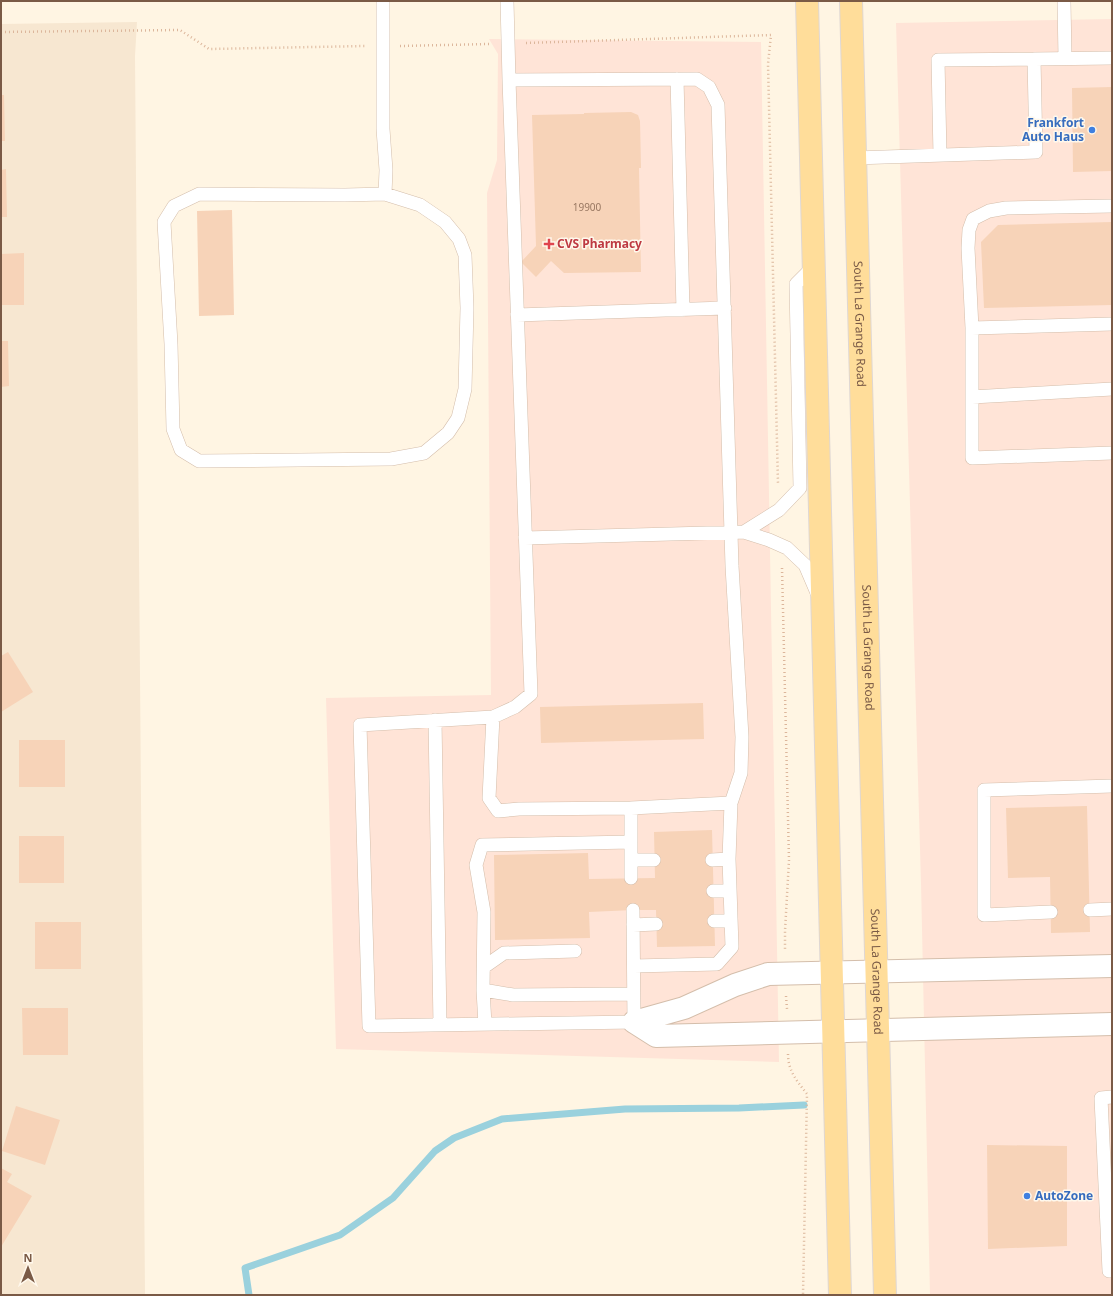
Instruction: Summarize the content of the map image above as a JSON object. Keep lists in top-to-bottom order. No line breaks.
{"streets":{"main road":["South La Grange Road"]},"places":{"other":["Frankfort Auto Haus","AutoZone"],"health":["CVS Pharmacy"]},"house_numbers":["19900"],"north":"top"}
